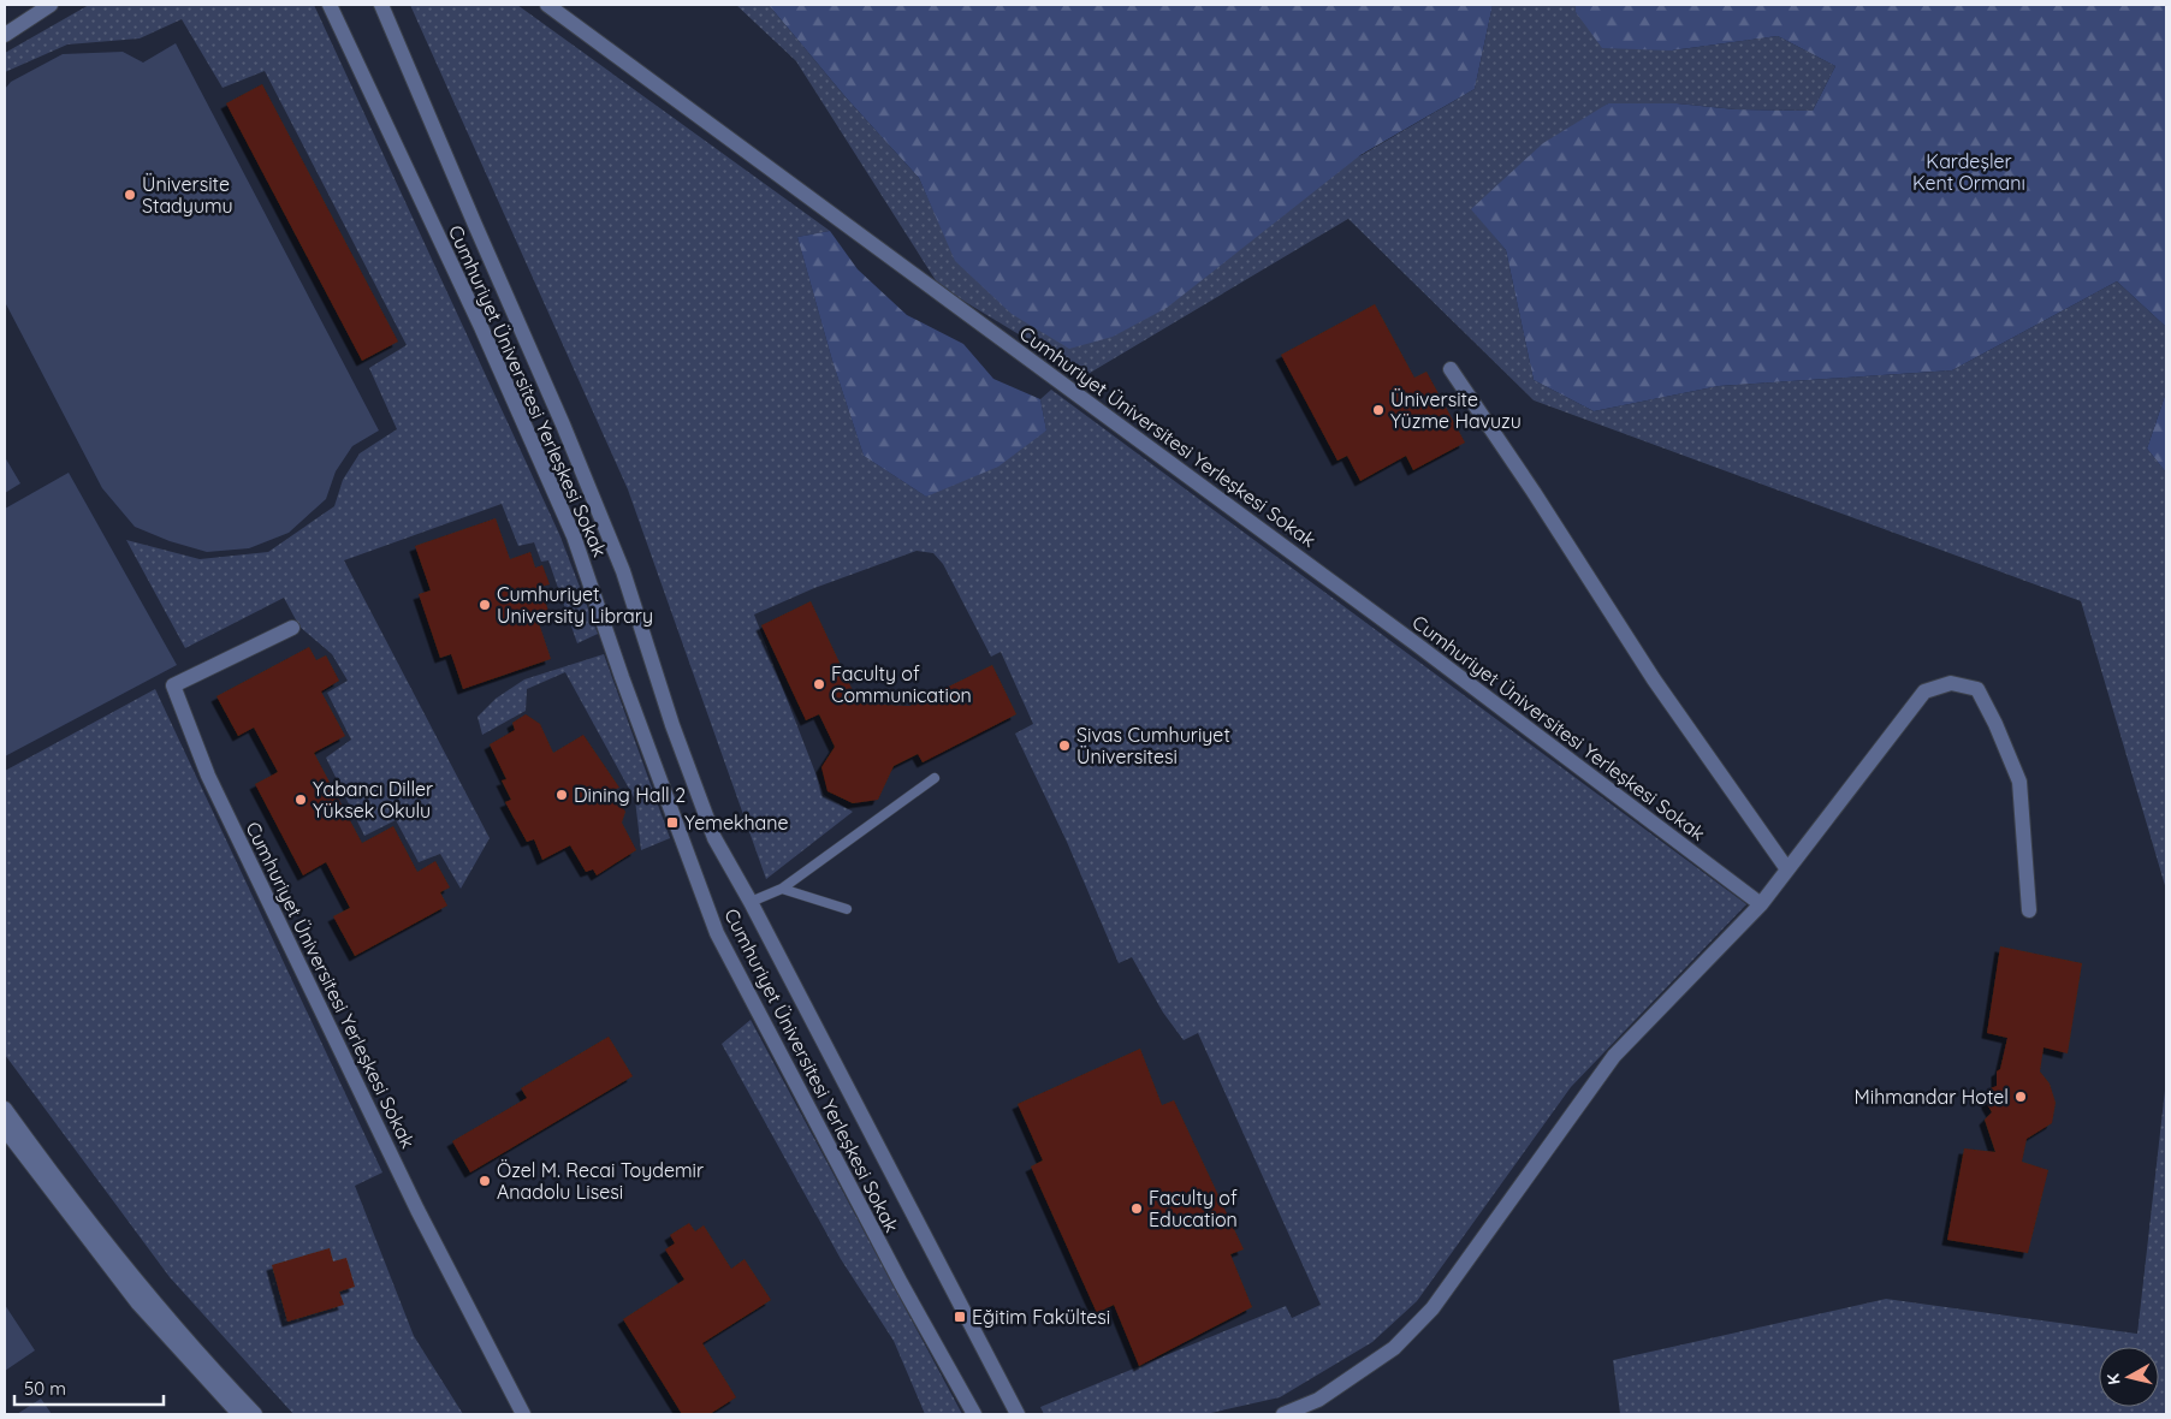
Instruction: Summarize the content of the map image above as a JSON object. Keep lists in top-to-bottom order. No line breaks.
{"streets":{"street":["Cumhuriyet Üniversitesi Yerleşkesi Sokak"]},"parks":["Kardeşler Kent Ormanı"],"places":{"other":["Üniversite Stadyumu","Üniversite Yüzme Havuzu","Cumhuriyet University Library","Faculty of Communication","Sivas Cumhuriyet Üniversitesi","Dining Hall 2","Yabancı Diller Yüksek Okulu","Mihmandar Hotel","Özel M. Recai Toydemir Anadolu Lisesi","Faculty of Education"],"transit":["Yemekhane","Eğitim Fakültesi"]},"scale_bar":"50 m","north":"left"}
